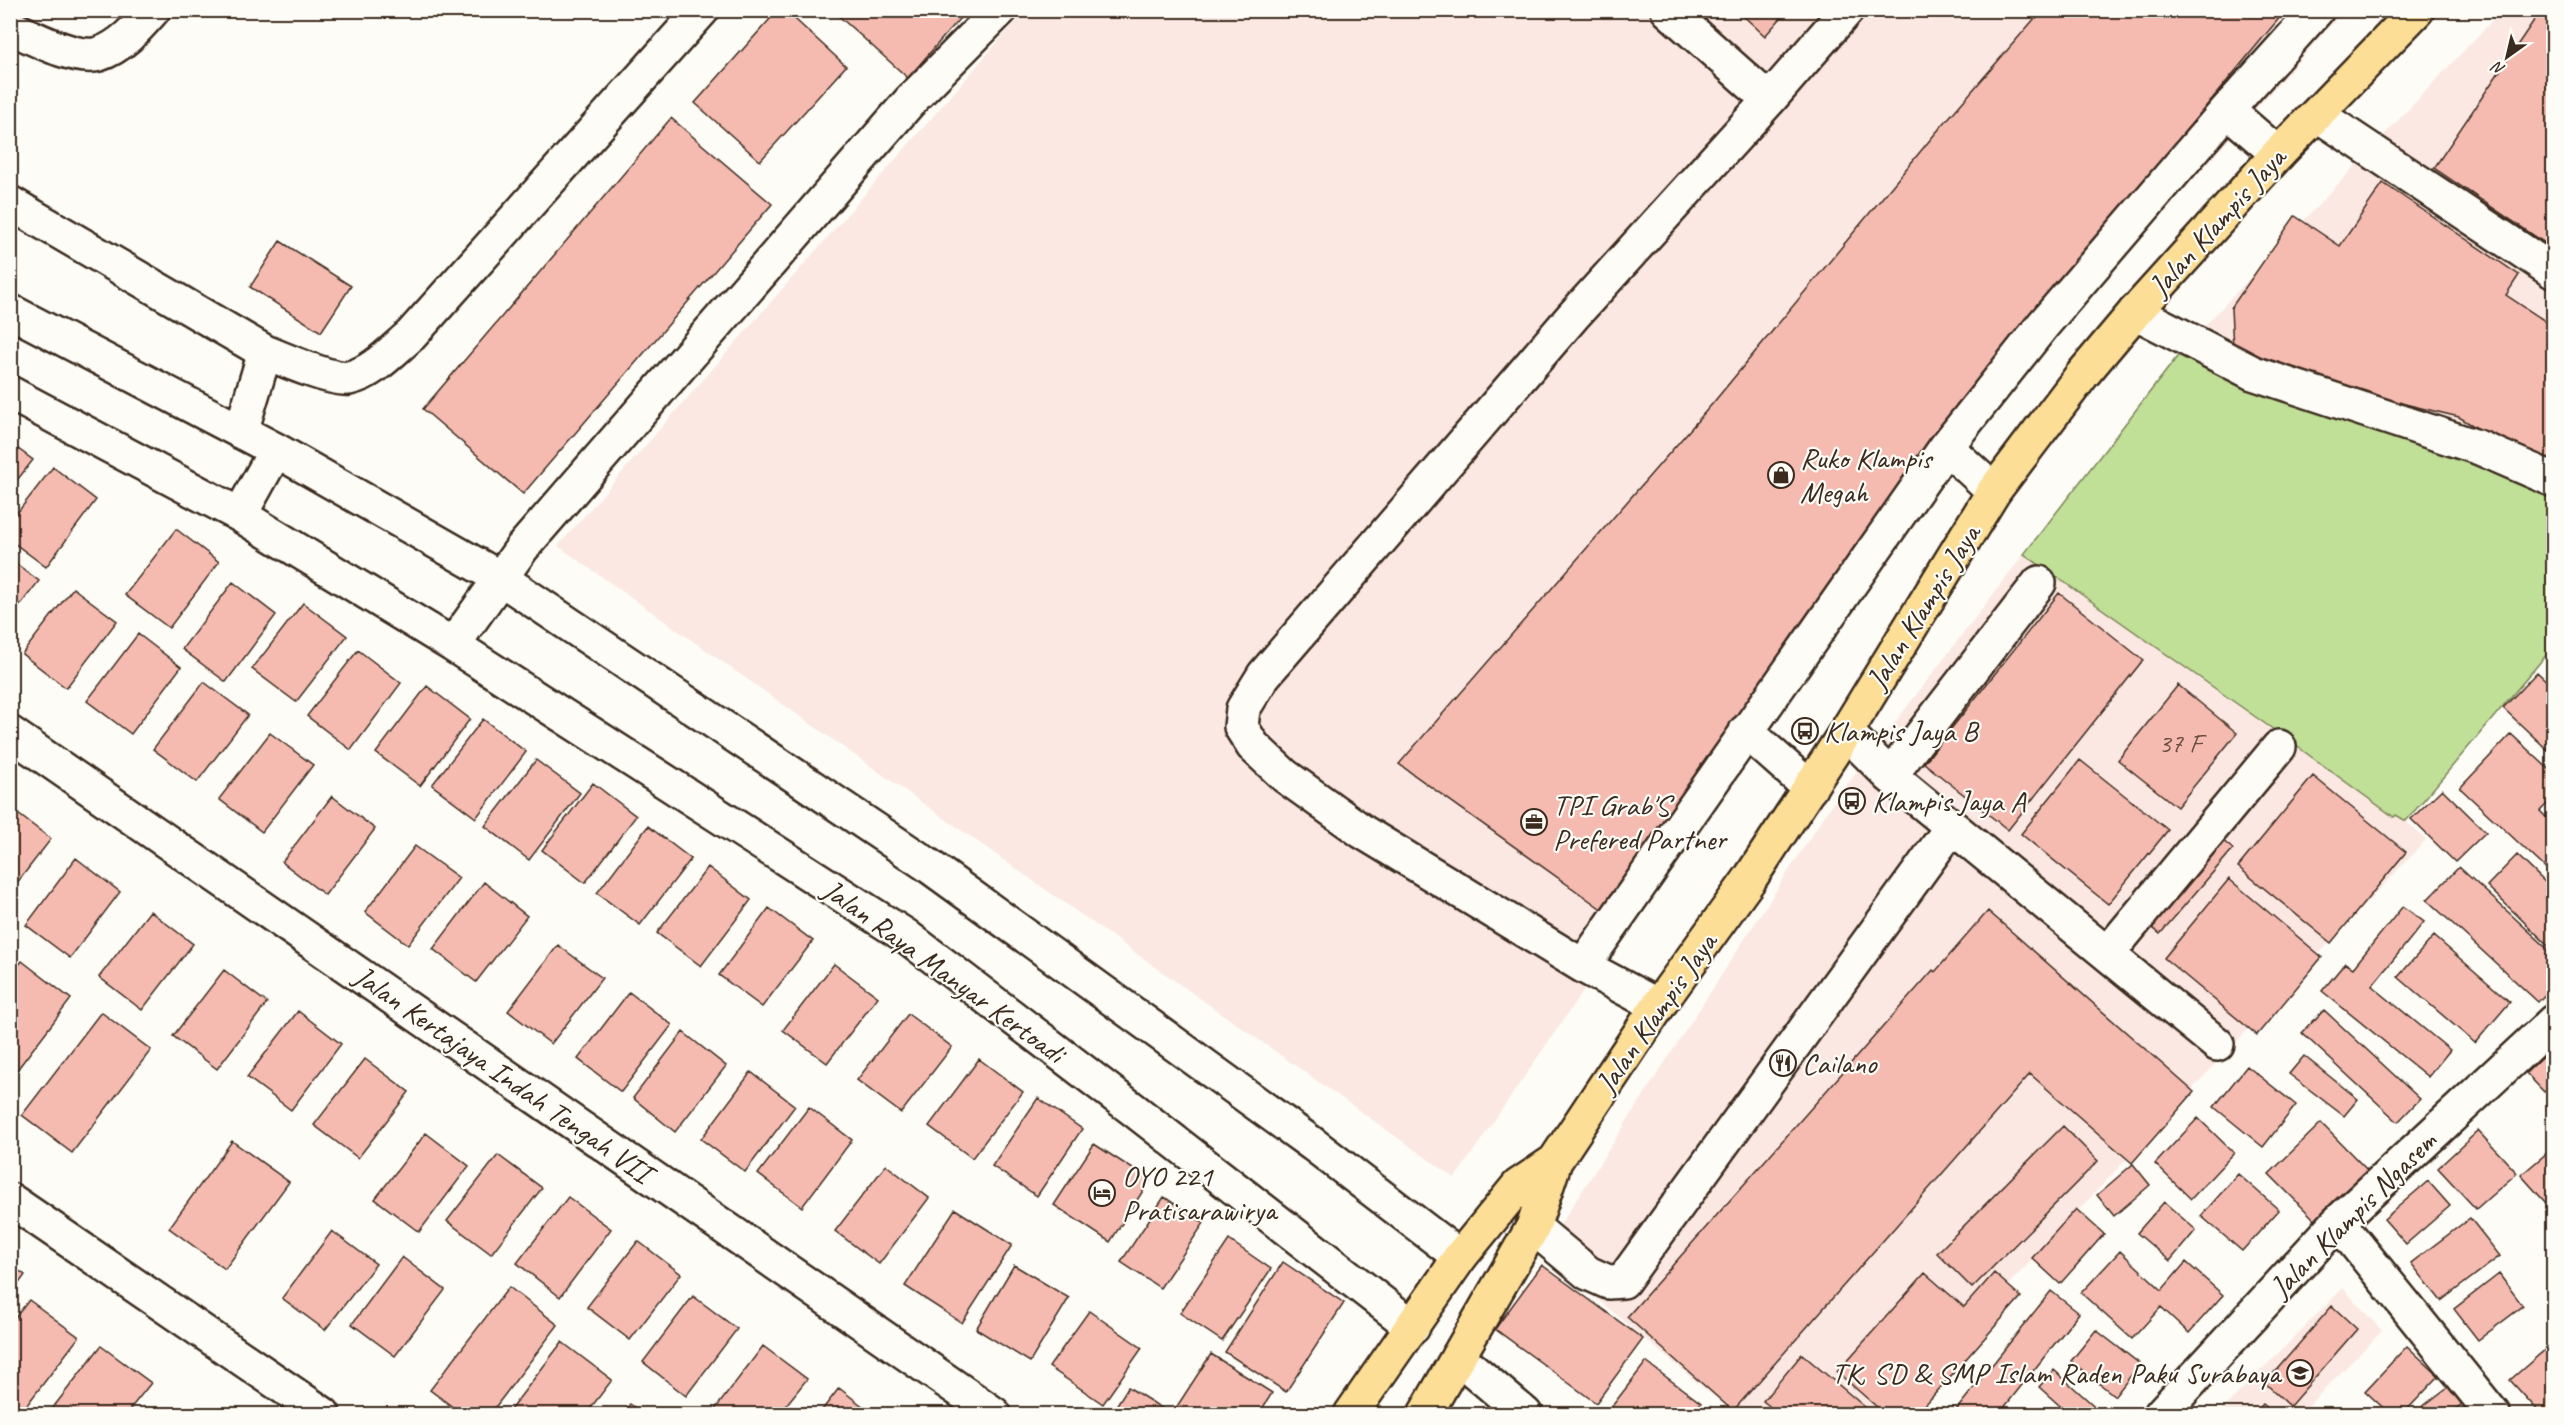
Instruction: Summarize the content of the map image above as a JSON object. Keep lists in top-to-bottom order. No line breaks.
{"streets":{"main road":["Jalan Klampis Jaya"],"street":["Jalan Raya Manyar Kertoadi","Jalan Kertajaya Indah Tengah VII","Jalan Klampis Ngasem"]},"places":{"shop":["Ruko Klampis Megah"],"bus stop":["Klampis Jaya B","Klampis Jaya A"],"office":["TPI Grab'S Prefered Partner"],"restaurant":["Cailano"],"hotel":["OYO 221 Pratisarawirya"],"school or university":["TK, SD & SMP Islam Raden Paku Surabaya"]},"house_numbers":["37 F"],"north":"bottom left"}
